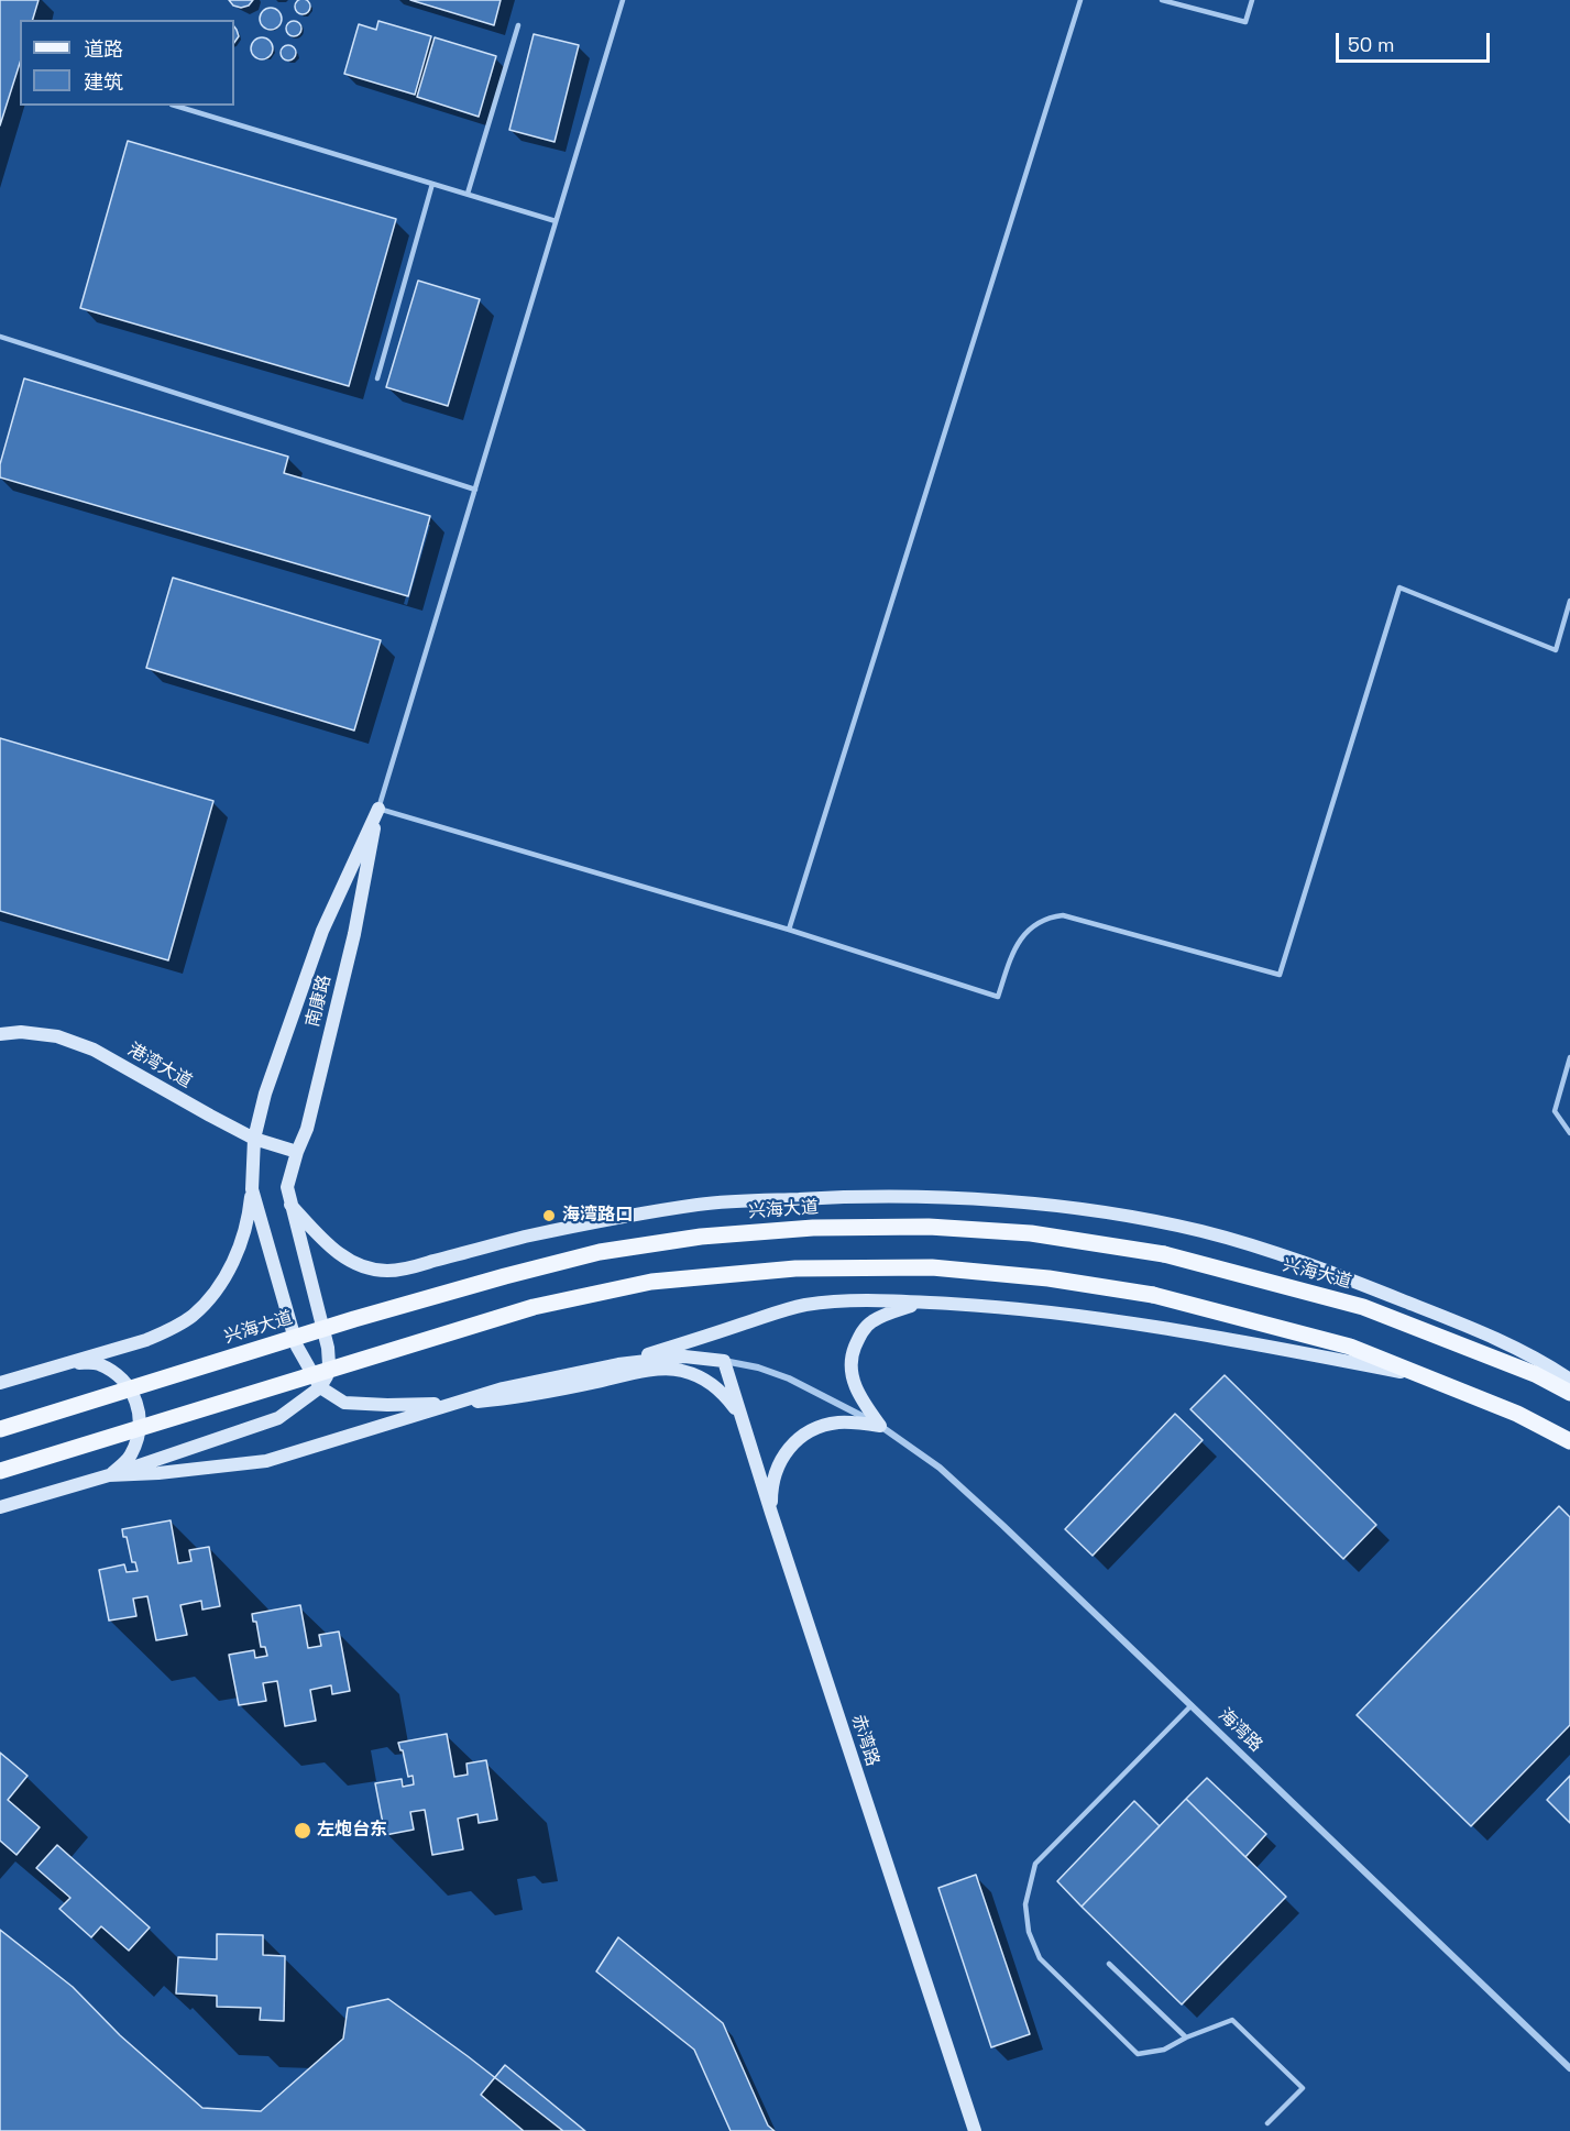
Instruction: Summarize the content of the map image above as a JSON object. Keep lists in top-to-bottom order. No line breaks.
{"streets":{"main road":["兴海大道"],"street":["南康路","港湾大道","海湾路","赤湾路"]},"crossings":[["南康路","港湾大道"],["南康路","兴海大道"],["海湾路","赤湾路"]],"places":["海湾路口","左炮台东"],"legend":["道路","建筑"],"scale_bar":"50 m"}
